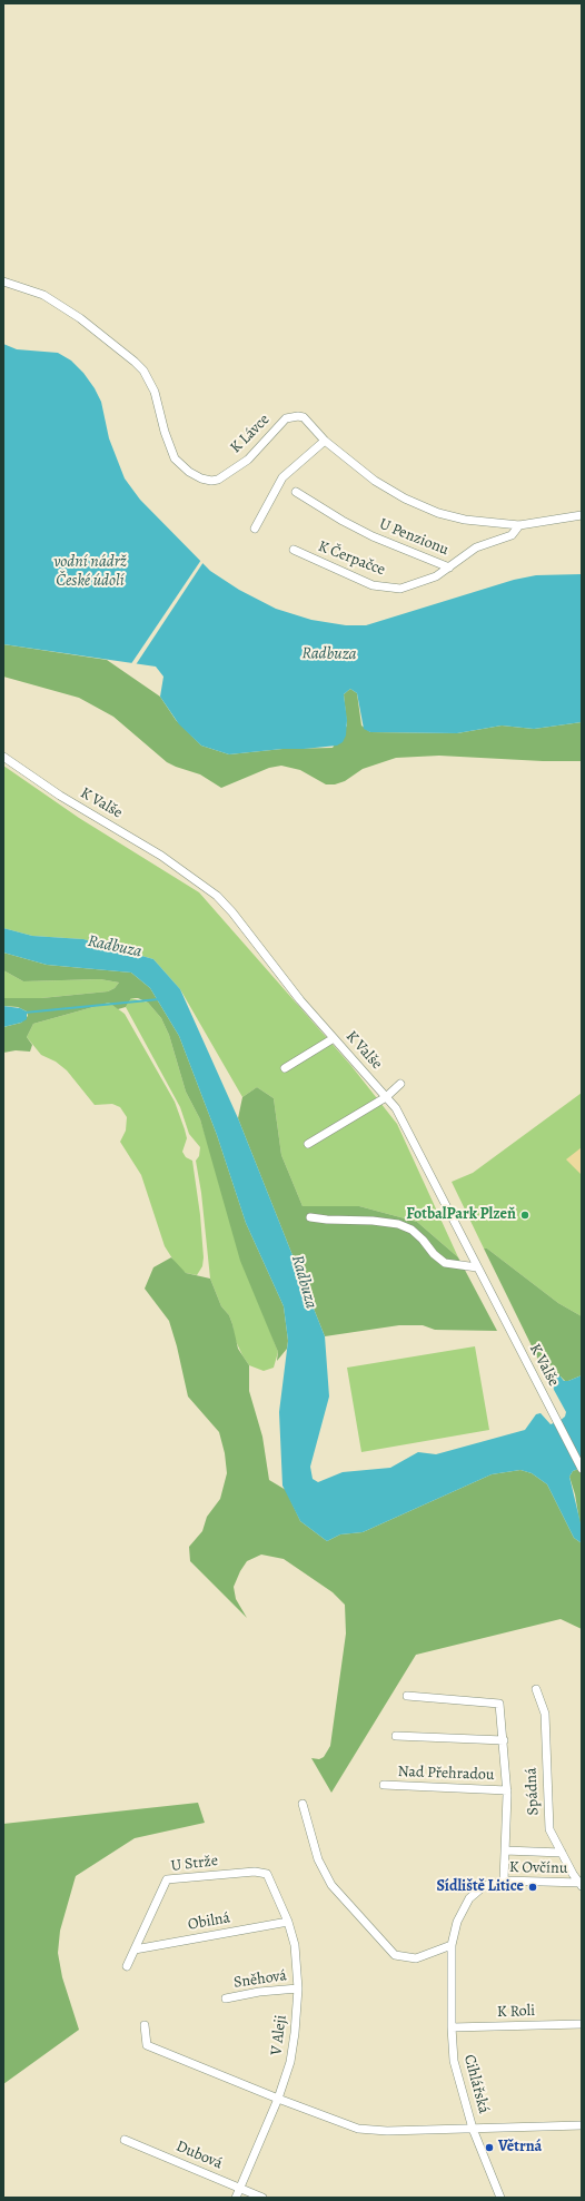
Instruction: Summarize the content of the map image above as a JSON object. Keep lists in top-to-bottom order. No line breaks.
{"streets":{"street":["K Lávce","U Penzionu","K Čerpačce","K Valše","Nad Přehradou","Spádná","U Strže","K Ovčínu","Obilná","Sněhová","K Roli","V Aleji","Cihlářská","Dubová"]},"crossings":[["K Lávce","U Penzionu"],["U Penzionu","K Čerpačce"],["Nad Přehradou","K Ovčínu"],["Spádná","K Ovčínu"],["U Strže","Obilná"],["U Strže","V Aleji"],["K Ovčínu","Cihlářská"],["Obilná","V Aleji"],["Sněhová","V Aleji"],["K Roli","Cihlářská"],["V Aleji","Dubová"]],"water":["vodní nádrž České údolí","Radbuza"],"places":["FotbalPark Plzeň","Sídliště Litice","Větrná"]}
